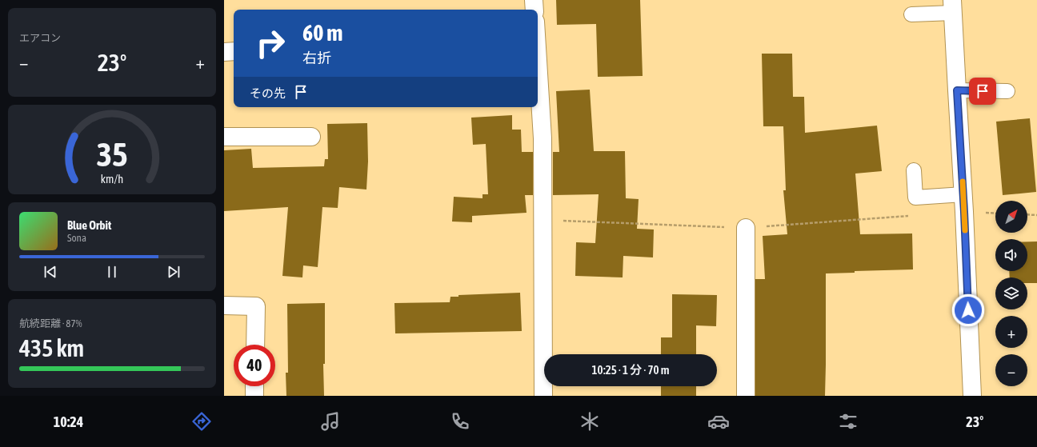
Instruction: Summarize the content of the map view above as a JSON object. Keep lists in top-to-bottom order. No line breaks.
{"north":"top right","page":{"tile":["エアコン",["航続距離 · 87%","435 km"]],"turn":["60 m","右折"],"heat":["−","23°","+"],"then":"その先","map_buttons":["+","−"],"song":["Blue Orbit","Sona"],"limit":"40","trip":"10:25 · 1 分 · 70 m","tabs":["10:24","23°"],"gauge":["35","km/h"]}}
